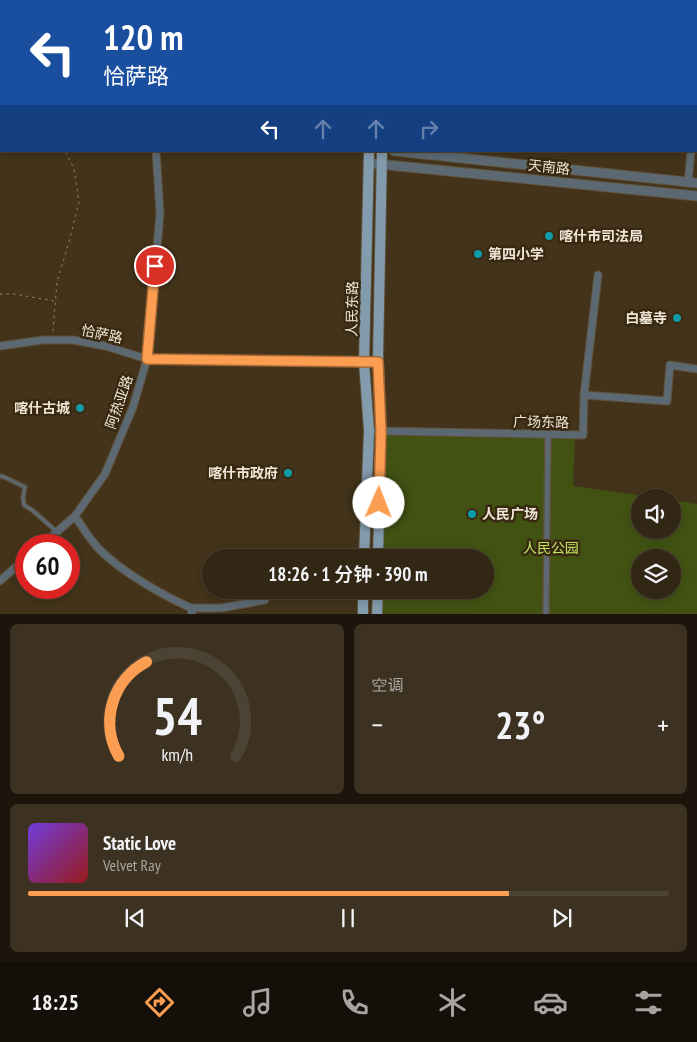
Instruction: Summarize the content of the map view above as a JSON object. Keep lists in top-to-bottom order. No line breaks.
{"streets":{"main road":["人民东路"],"street":["天南路","恰萨路","阿热亚路","广场东路"]},"crossings":[["天南路","人民东路"],["人民东路","恰萨路"],["人民东路","广场东路"],["恰萨路","阿热亚路"]],"parks":["人民公园"],"places":["喀什市司法局","第四小学","白墓寺","喀什古城","喀什市政府","人民广场"],"page":{"turn":["120 m","恰萨路"],"limit":"60","trip":"18:26 · 1 分钟 · 390 m","tile":"空调","heat":["−","23°","+"],"song":["Static Love","Velvet Ray"],"tabs":"18:25","gauge":["54","km/h"]}}
